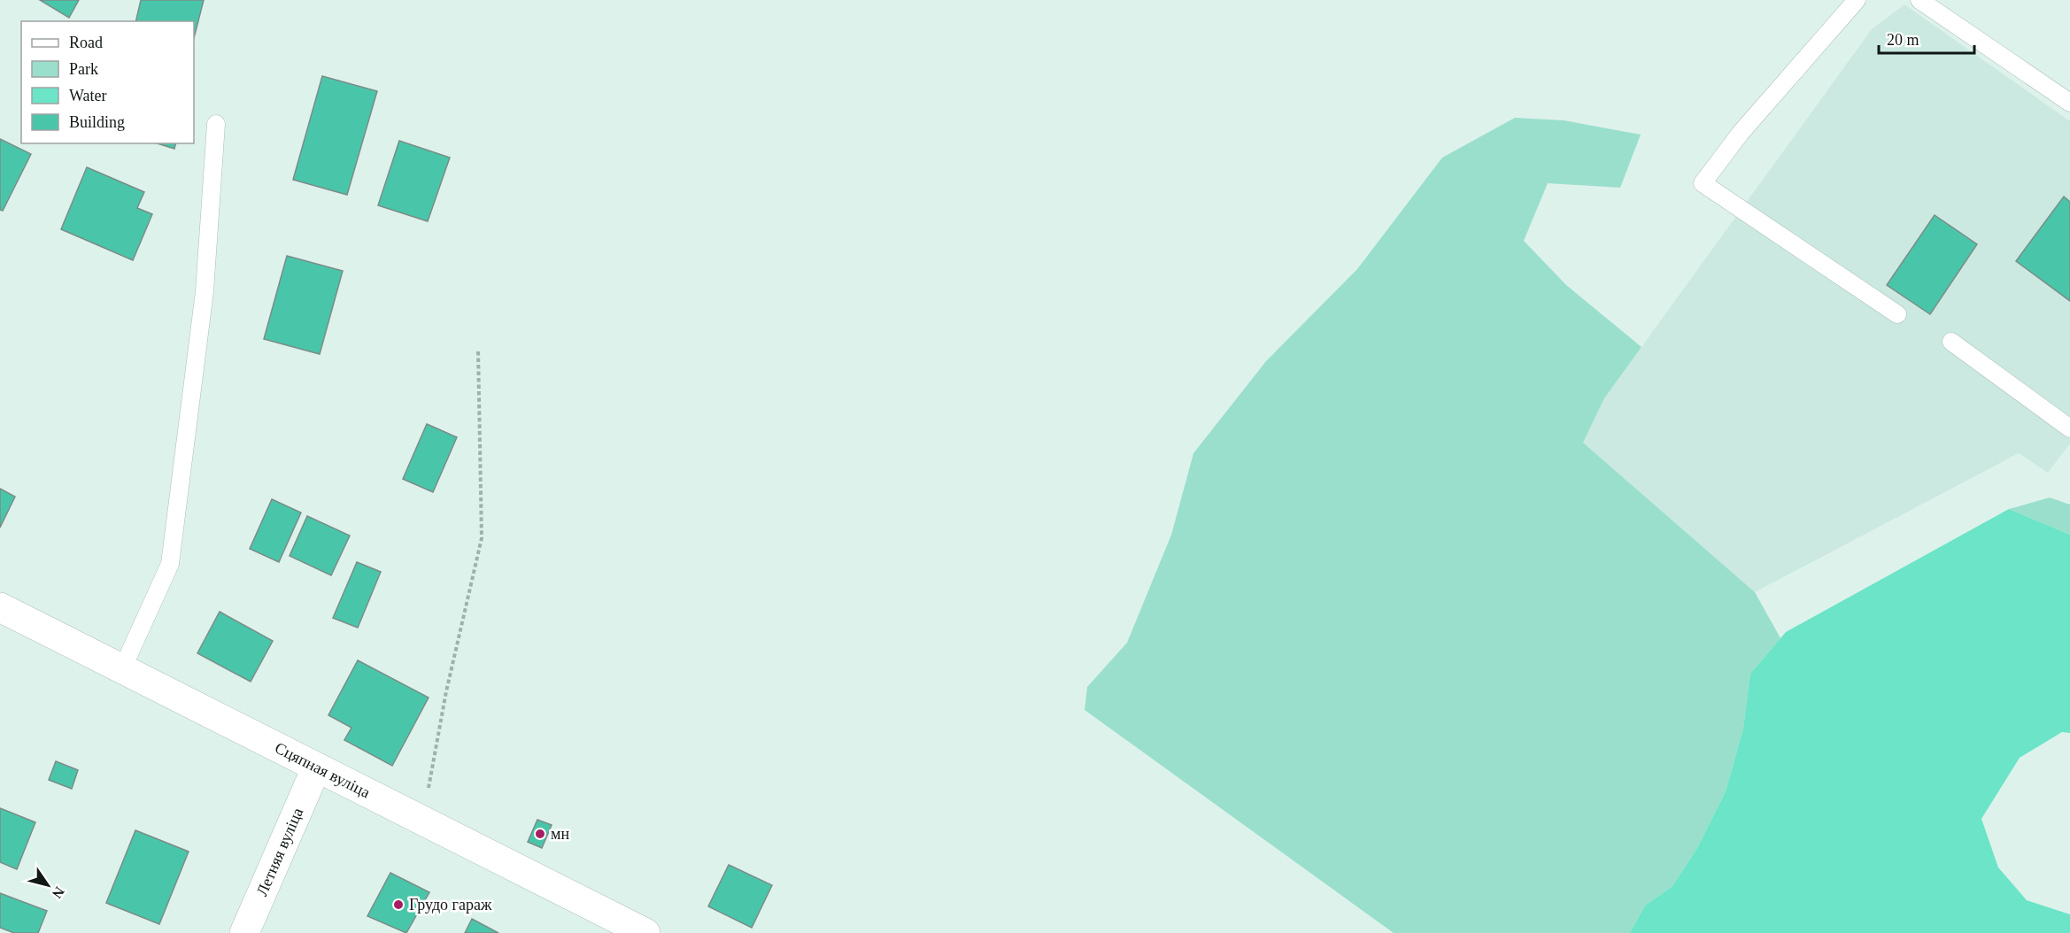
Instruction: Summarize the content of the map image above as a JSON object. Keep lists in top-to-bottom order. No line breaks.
{"streets":{"street":["Сцяпная вуліца","Летняя вуліца"]},"crossings":[["Сцяпная вуліца","Летняя вуліца"]],"places":["мн","Грудо гараж"],"legend":["Road","Park","Water","Building"],"scale_bar":"20 m","north":"bottom right"}
